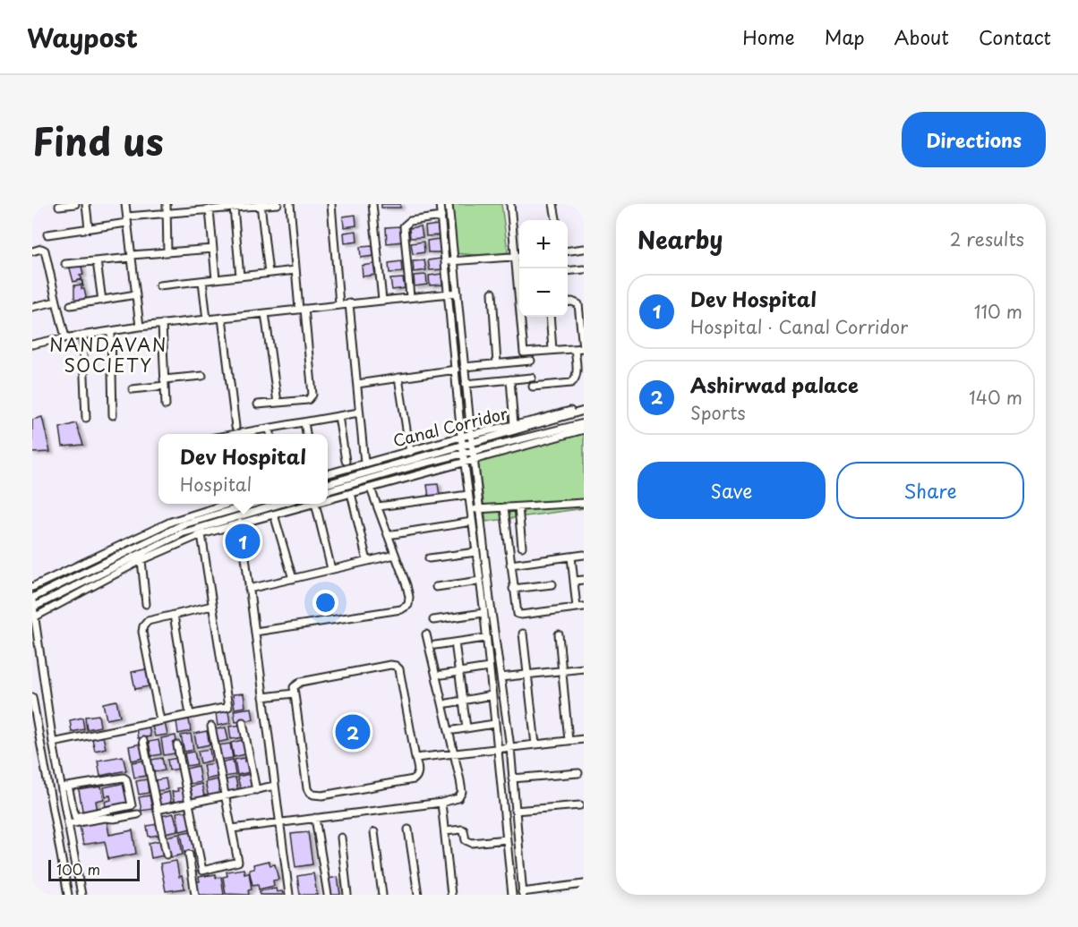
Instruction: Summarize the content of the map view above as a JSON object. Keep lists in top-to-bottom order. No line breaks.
{"streets":{"street":["Canal Corridor"]},"districts":["NANDAVAN SOCIETY"],"scale_bar":"100 m","page":{"header":"Waypost","nav":["Home","Map","About","Contact"],"title":"Find us","buttons":["Directions",["Save","Share"]],"heading":["Nearby","2 results"],"map_buttons":["+","−"],"list":[{"mark":"1","name":"Dev Hospital","note":"Hospital · Canal Corridor","value":"110 m"},{"mark":"2","name":"Ashirwad palace","note":"Sports","value":"140 m"}],"popup":["Dev Hospital","Hospital"],"pins":["1","2"],"scale":"100 m"}}
